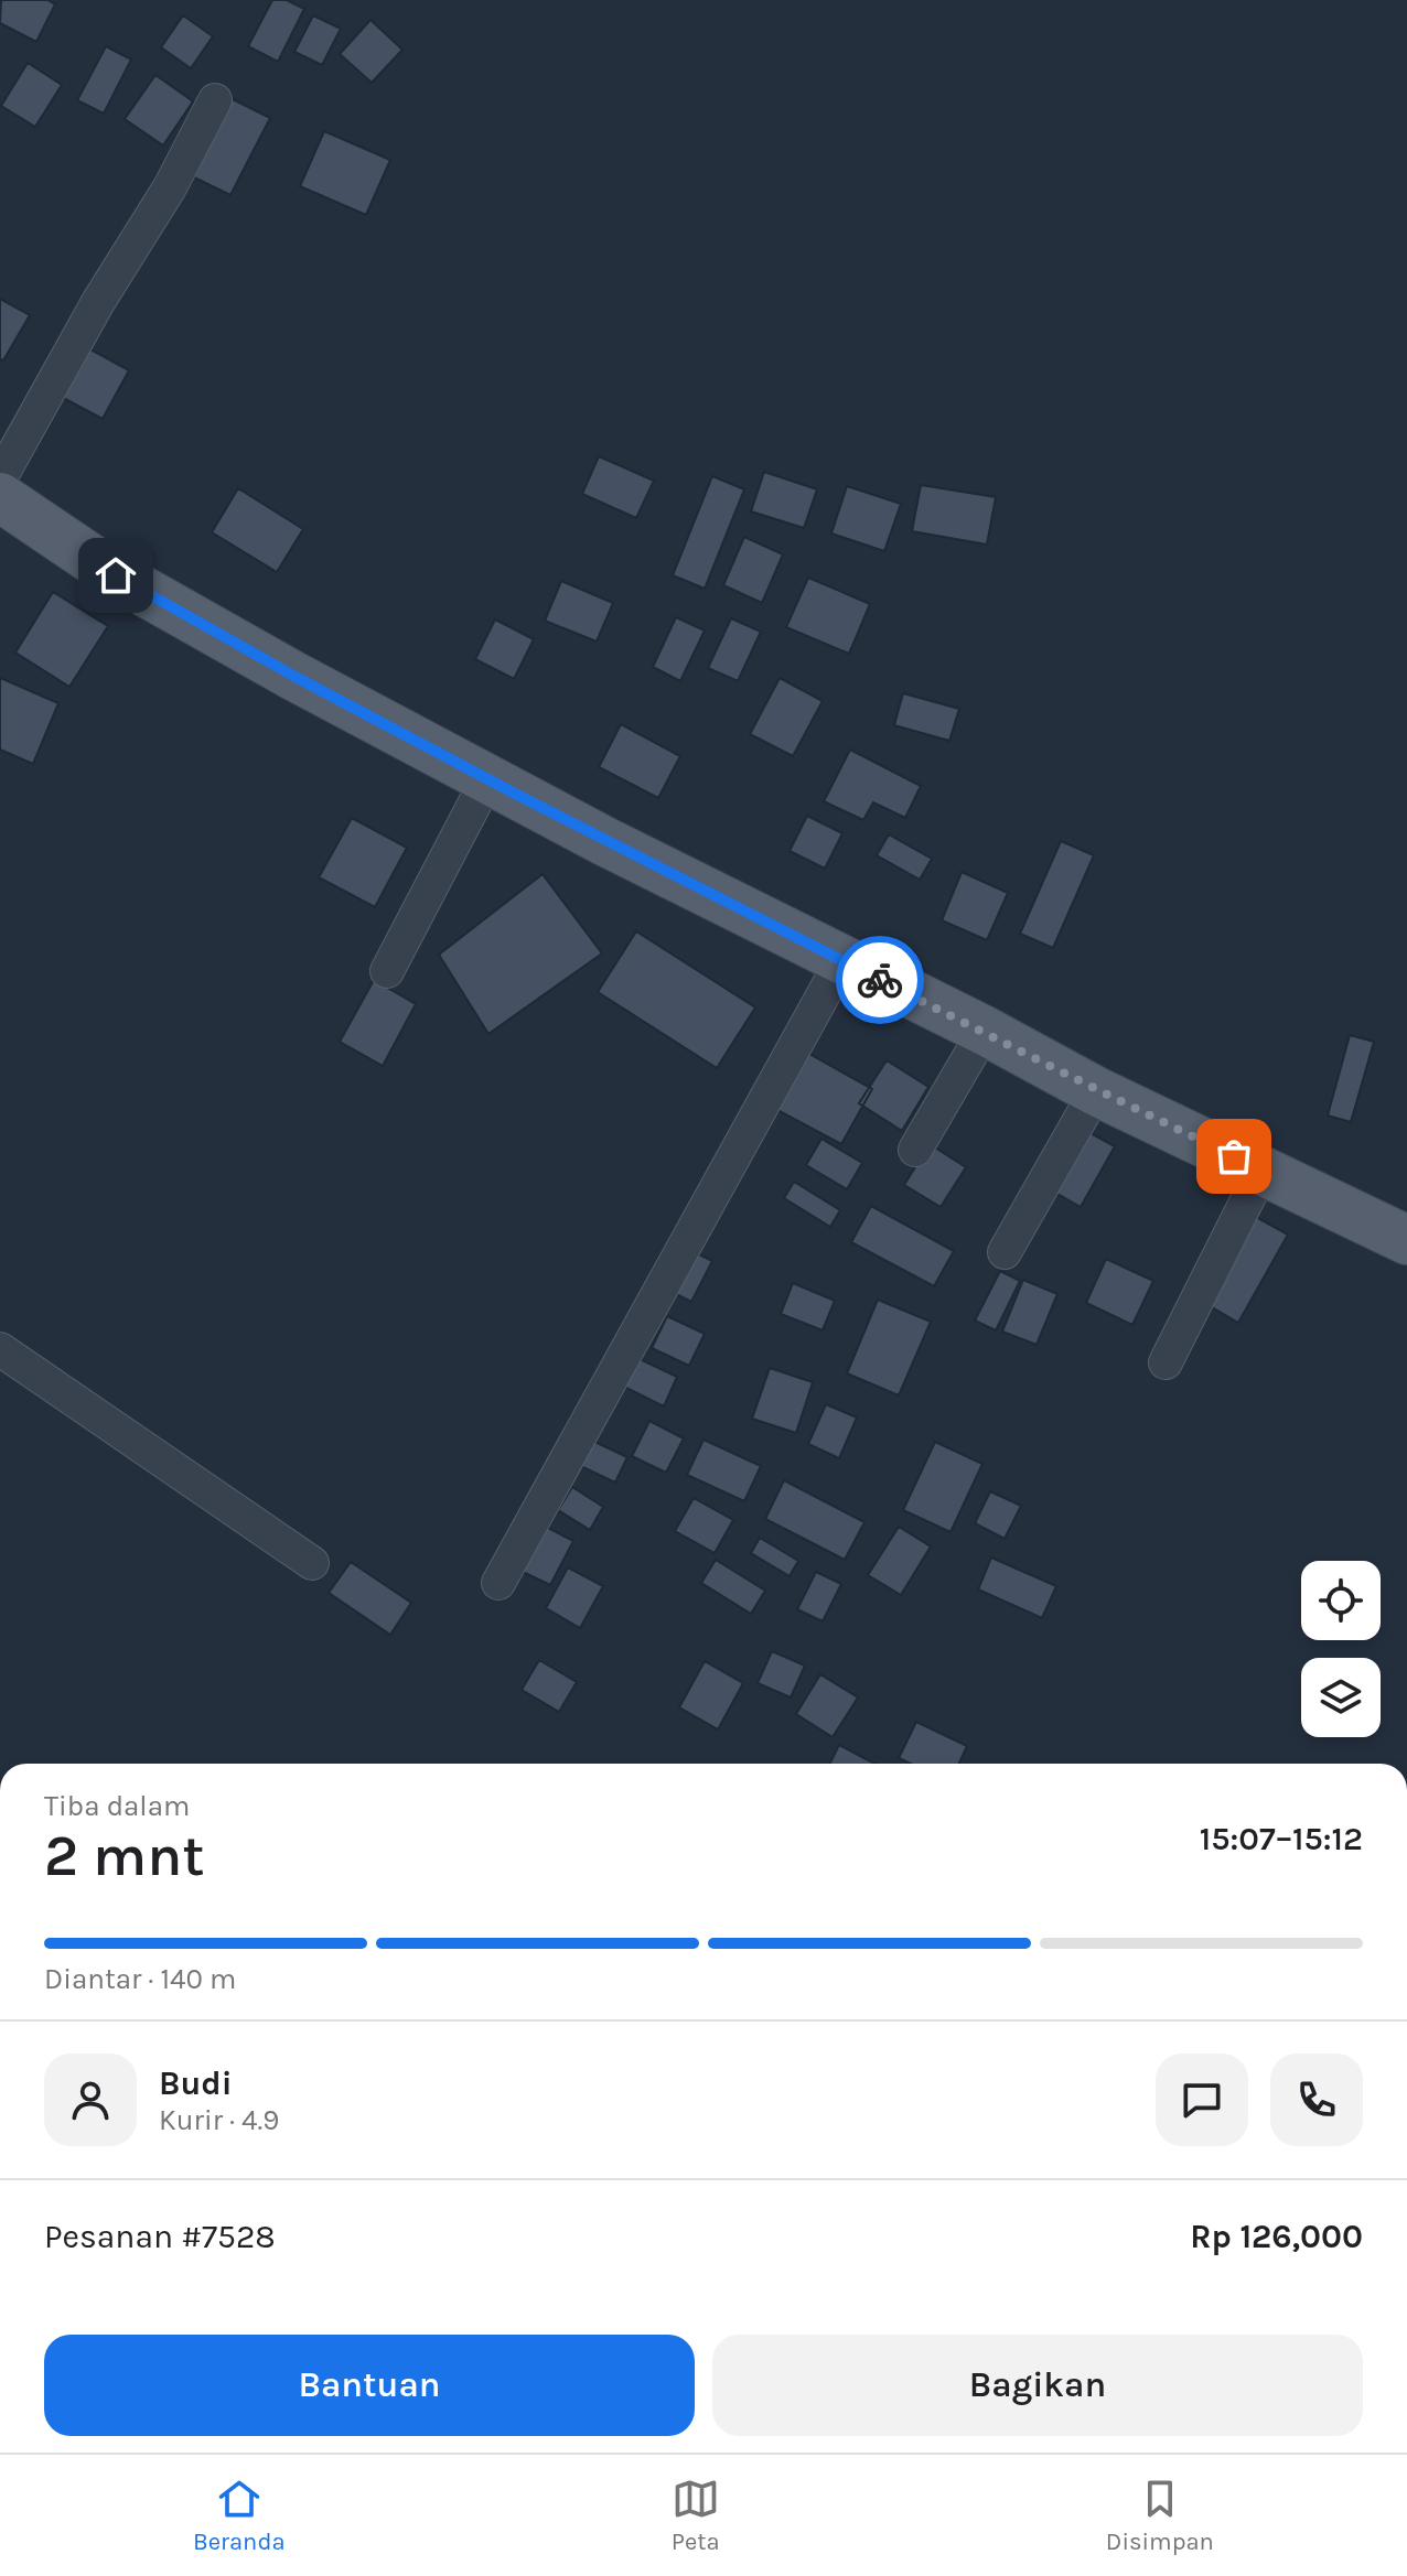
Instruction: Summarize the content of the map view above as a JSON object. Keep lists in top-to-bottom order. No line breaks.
{"page":{"heading":["2 mnt","Tiba dalam","15:07–15:12"],"panel":["Budi","Kurir · 4.9","Pesanan #7528","Rp 126,000"],"bar":"Diantar · 140 m","buttons":["Bantuan","Bagikan"],"tabs":["Beranda","Peta","Disimpan"]}}
